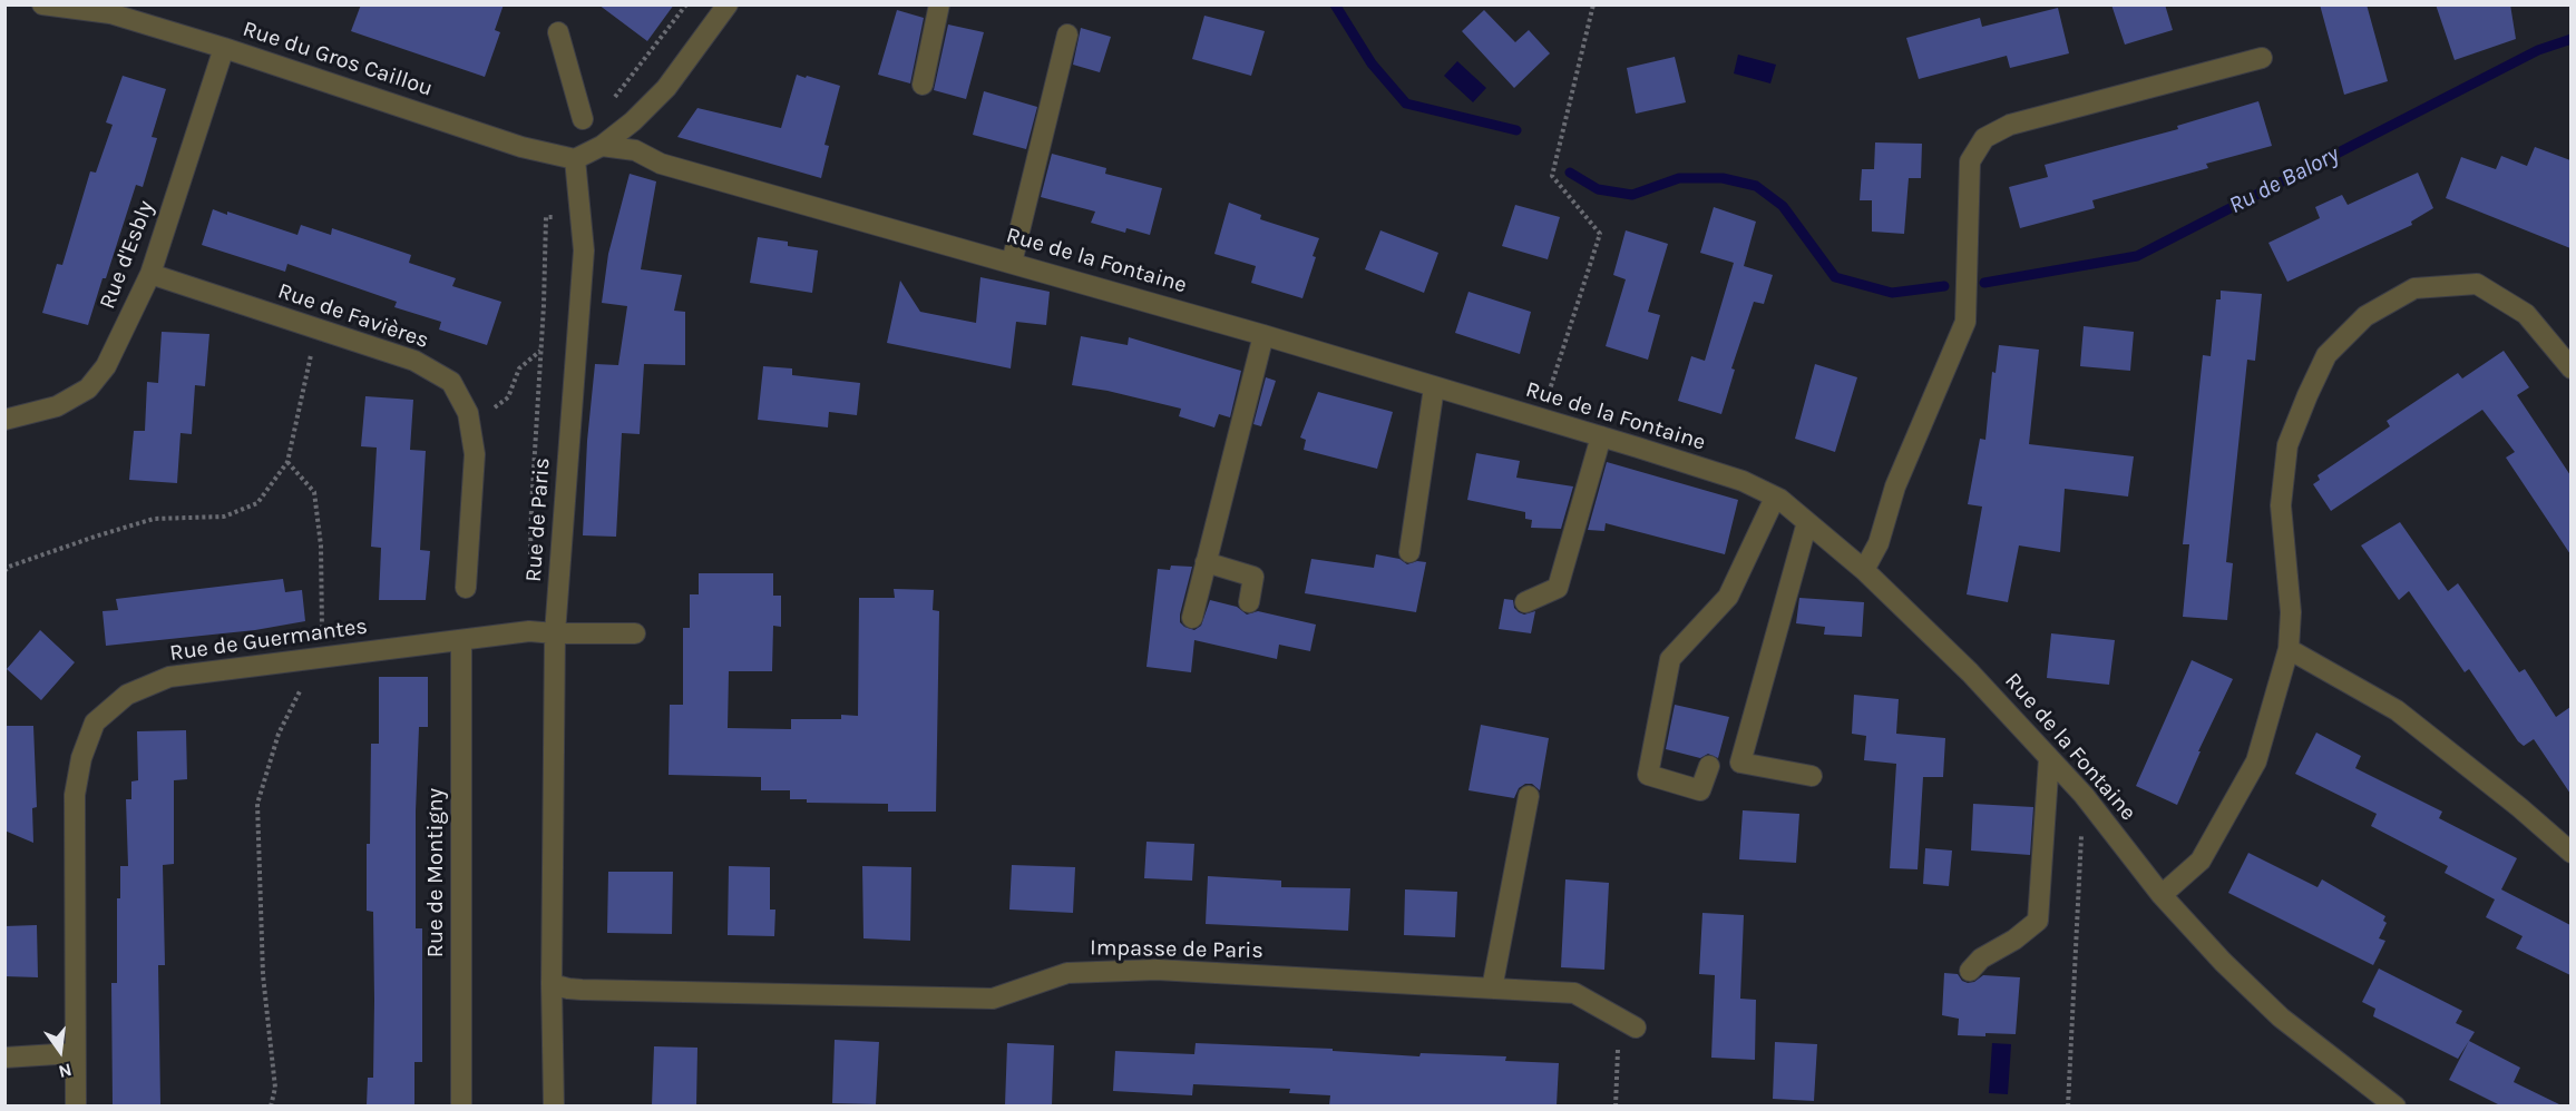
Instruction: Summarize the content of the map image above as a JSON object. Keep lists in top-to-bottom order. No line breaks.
{"streets":{"street":["Rue du Gros Caillou","Rue d'Esbly","Rue de la Fontaine","Rue de Favières","Rue de Paris","Rue de Guermantes","Rue de Montigny","Impasse de Paris"]},"crossings":[["Rue du Gros Caillou","Rue d'Esbly"],["Rue du Gros Caillou","Rue de Paris"],["Rue d'Esbly","Rue de Favières"],["Rue de Paris","Rue de Guermantes"],["Rue de Paris","Impasse de Paris"],["Rue de Guermantes","Rue de Montigny"]],"water":["Ru de Balory"],"north":"bottom"}
